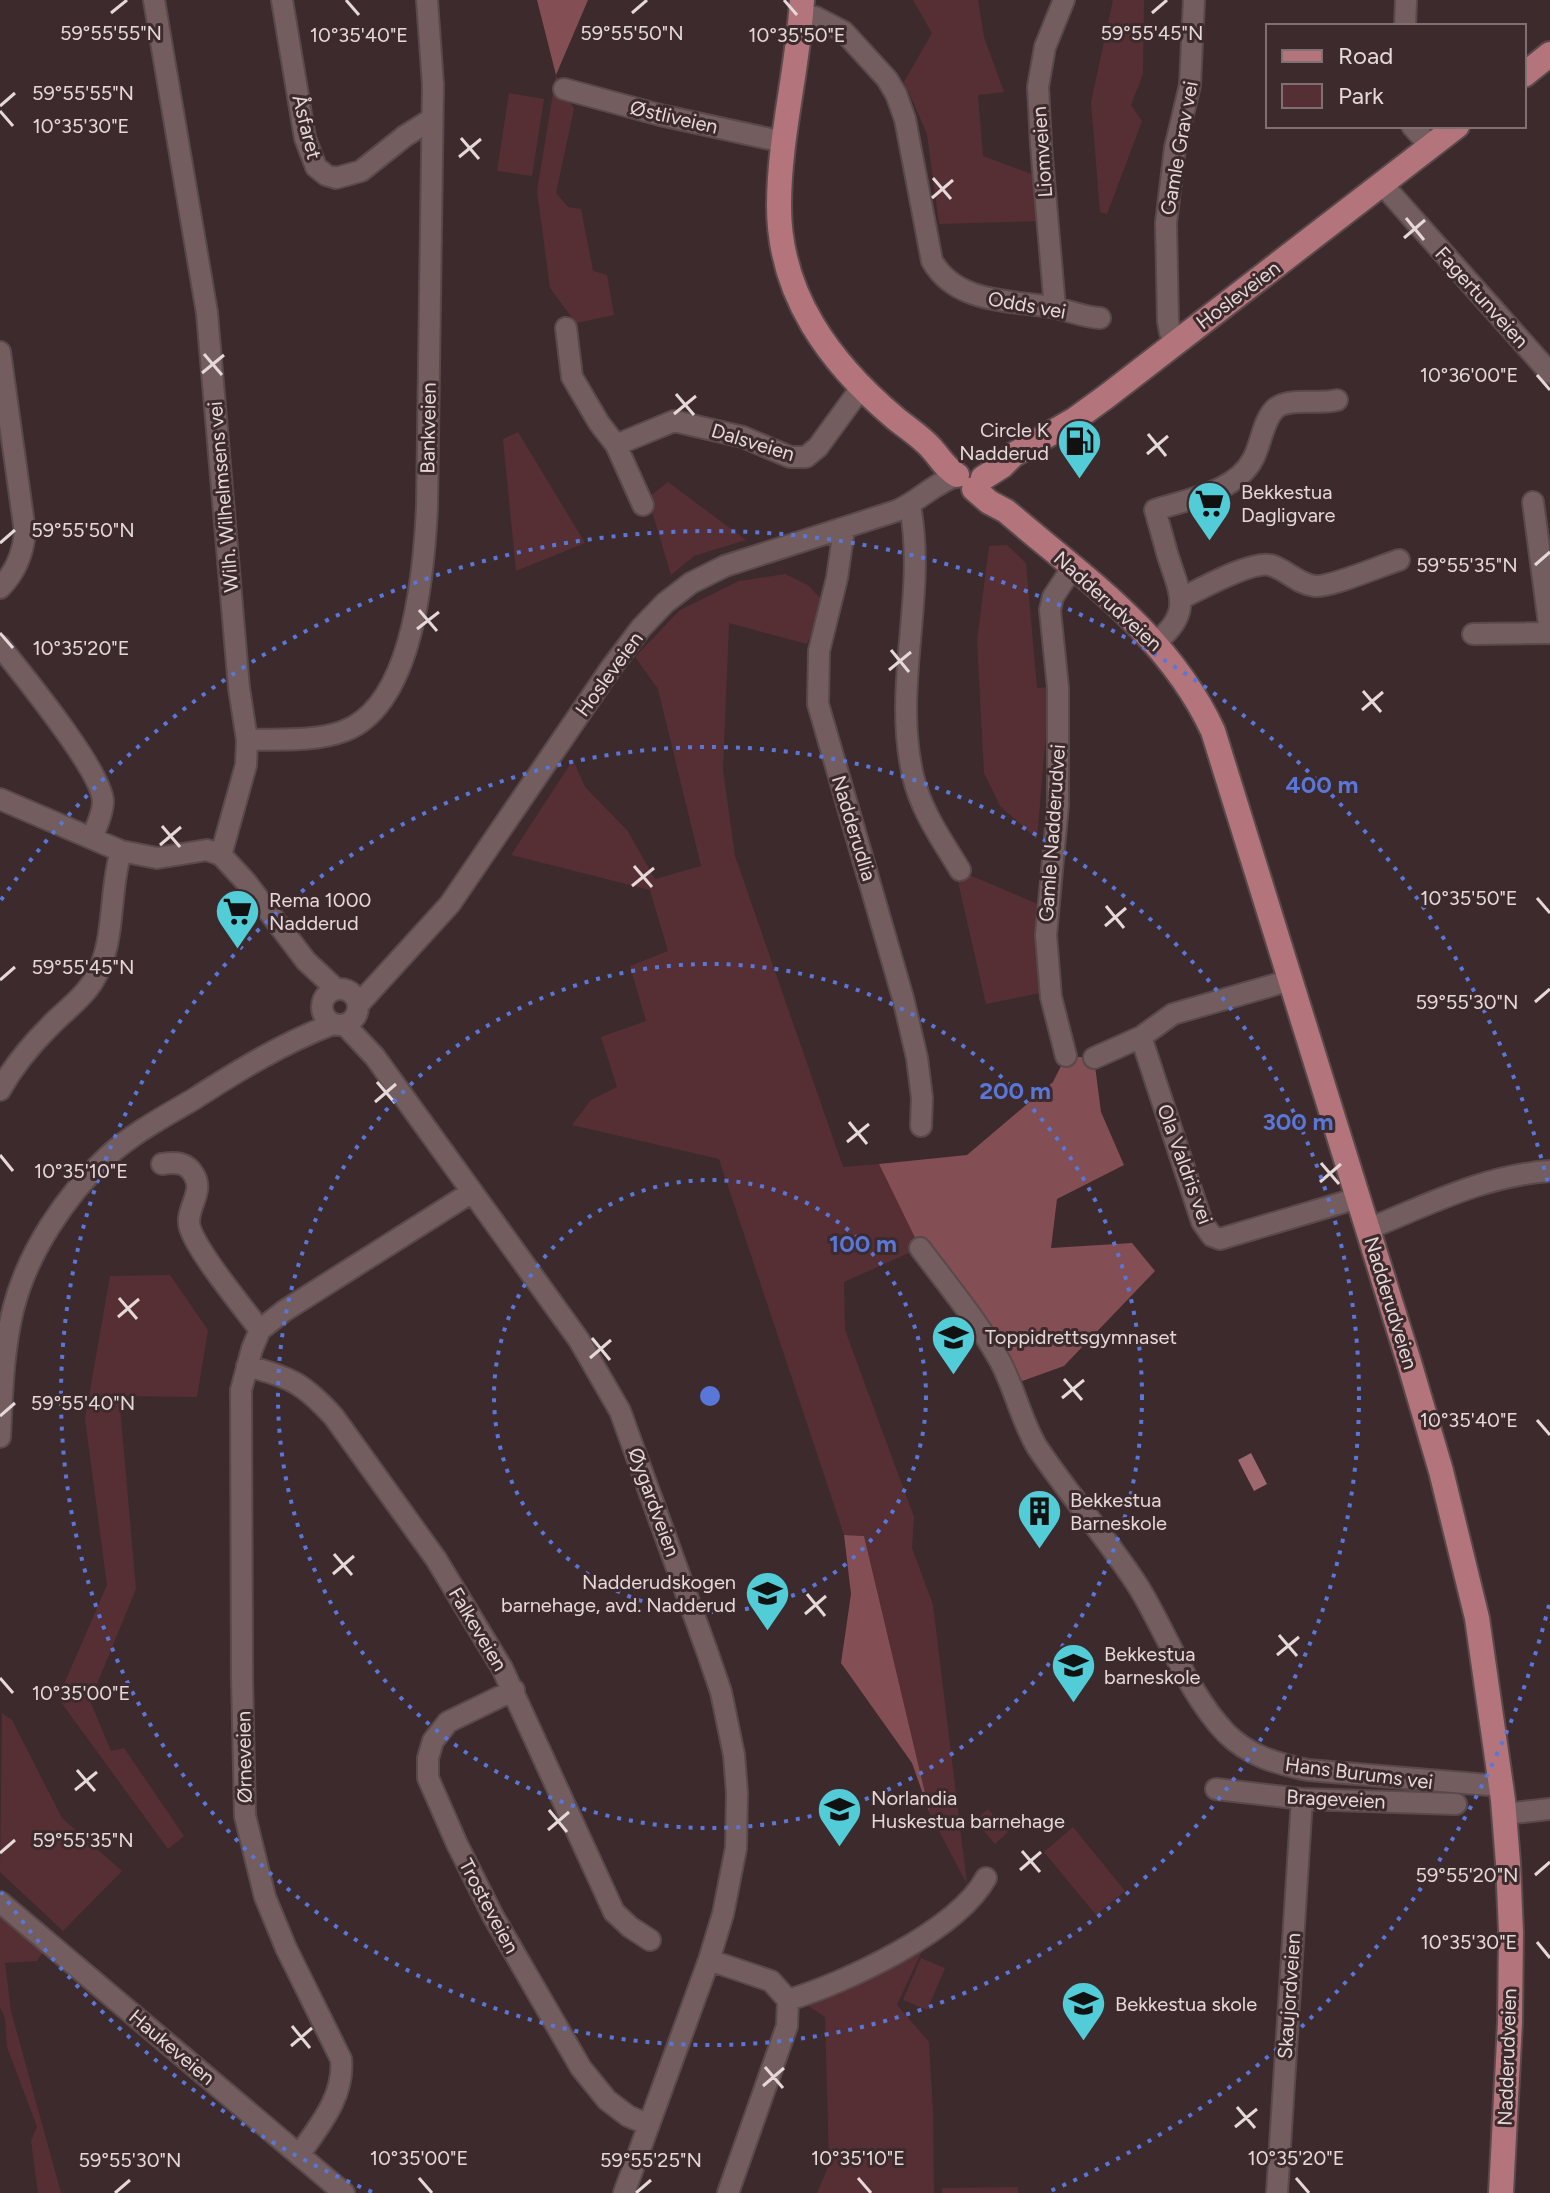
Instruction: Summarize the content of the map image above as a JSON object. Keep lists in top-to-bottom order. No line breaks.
{"streets":{"main road":["Hosleveien","Nadderudveien"],"street":["Østliveien","Åsfaret","Gamle Grav vei","Liomveien","Fagertunveien","Odds vei","Bankveien","Dalsveien","Wilh. Wilhelmsens vei","Nadderudlia","Gamle Nadderudvei","Ola Valdris vei","Øygardveien","Falkeveien","Ørneveien","Hans Burums vei","Brageveien","Trosteveien","Skaujordveien","Haukeveien"]},"crossings":[["Østliveien","Nadderudveien"],["Åsfaret","Bankveien"],["Gamle Grav vei","Hosleveien"],["Liomveien","Odds vei"],["Hosleveien","Fagertunveien"],["Hosleveien","Nadderudveien"],["Hosleveien","Nadderudlia"],["Hosleveien","Øygardveien"],["Odds vei","Nadderudveien"],["Bankveien","Wilh. Wilhelmsens vei"],["Dalsveien","Nadderudveien"],["Wilh. Wilhelmsens vei","Øygardveien"],["Nadderudveien","Gamle Nadderudvei"],["Nadderudveien","Ola Valdris vei"],["Nadderudveien","Hans Burums vei"],["Øygardveien","Trosteveien"],["Falkeveien","Ørneveien"],["Falkeveien","Trosteveien"],["Ørneveien","Haukeveien"],["Brageveien","Skaujordveien"]],"places":{"fuel station":["Circle K Nadderud"],"supermarket":["Bekkestua Dagligvare","Rema 1000 Nadderud"],"school or university":["Toppidrettsgymnaset","Nadderudskogen barnehage, avd. Nadderud","Bekkestua barneskole","Norlandia Huskestua barnehage","Bekkestua skole"],"building":["Bekkestua Barneskole"]},"legend":["Road","Park"],"coordinates":["59°55'55\"N","59°55'50\"N","59°55'45\"N","10°35'40\"E","10°35'50\"E","10°35'30\"E","10°36'00\"E","59°55'35\"N","10°35'20\"E","59°55'30\"N","10°35'10\"E","59°55'40\"N","10°35'00\"E","59°55'20\"N","59°55'25\"N"],"rings":["400 m","200 m","300 m","100 m"]}
